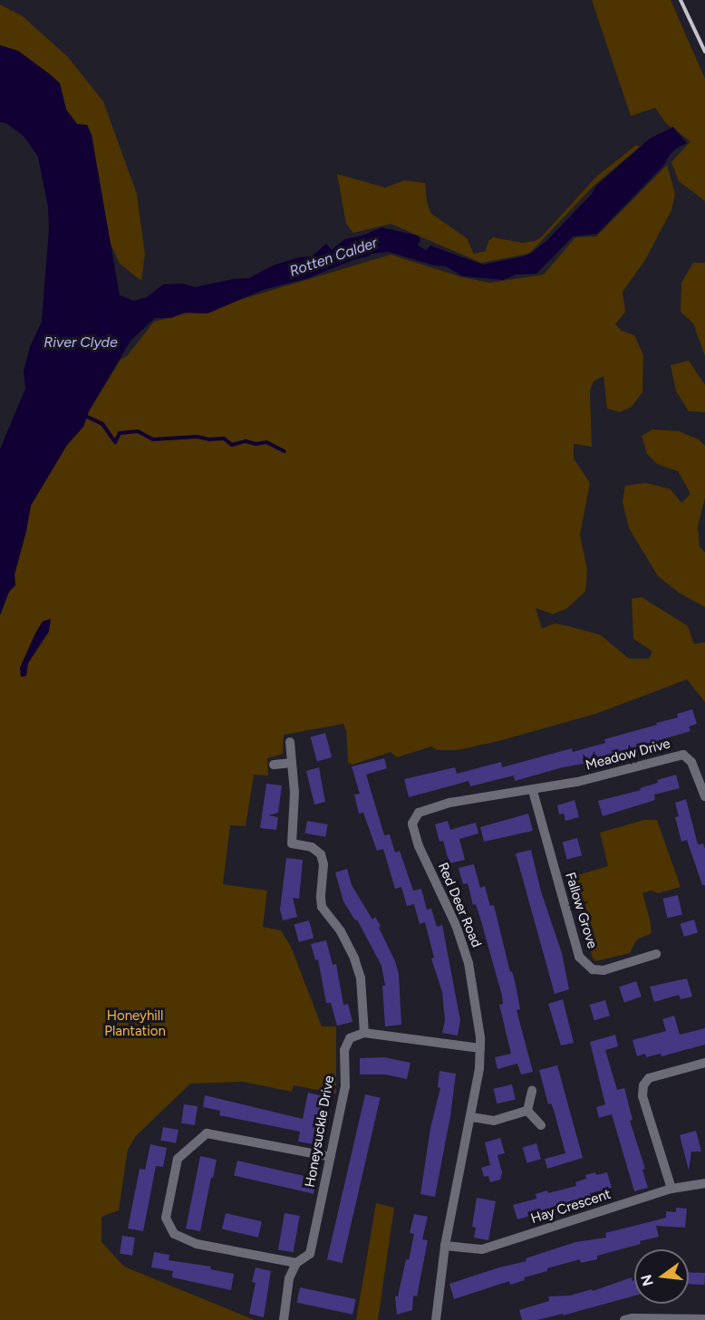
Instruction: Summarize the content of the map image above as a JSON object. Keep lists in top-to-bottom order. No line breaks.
{"streets":{"street":["Meadow Drive","Red Deer Road","Fallow Grove","Honeysuckle Drive","Hay Crescent"]},"crossings":[["Meadow Drive","Red Deer Road"],["Meadow Drive","Fallow Grove"],["Red Deer Road","Fallow Grove"],["Red Deer Road","Hay Crescent"]],"water":["Rotten Calder","River Clyde"],"parks":["Honeyhill Plantation"],"north":"left"}
